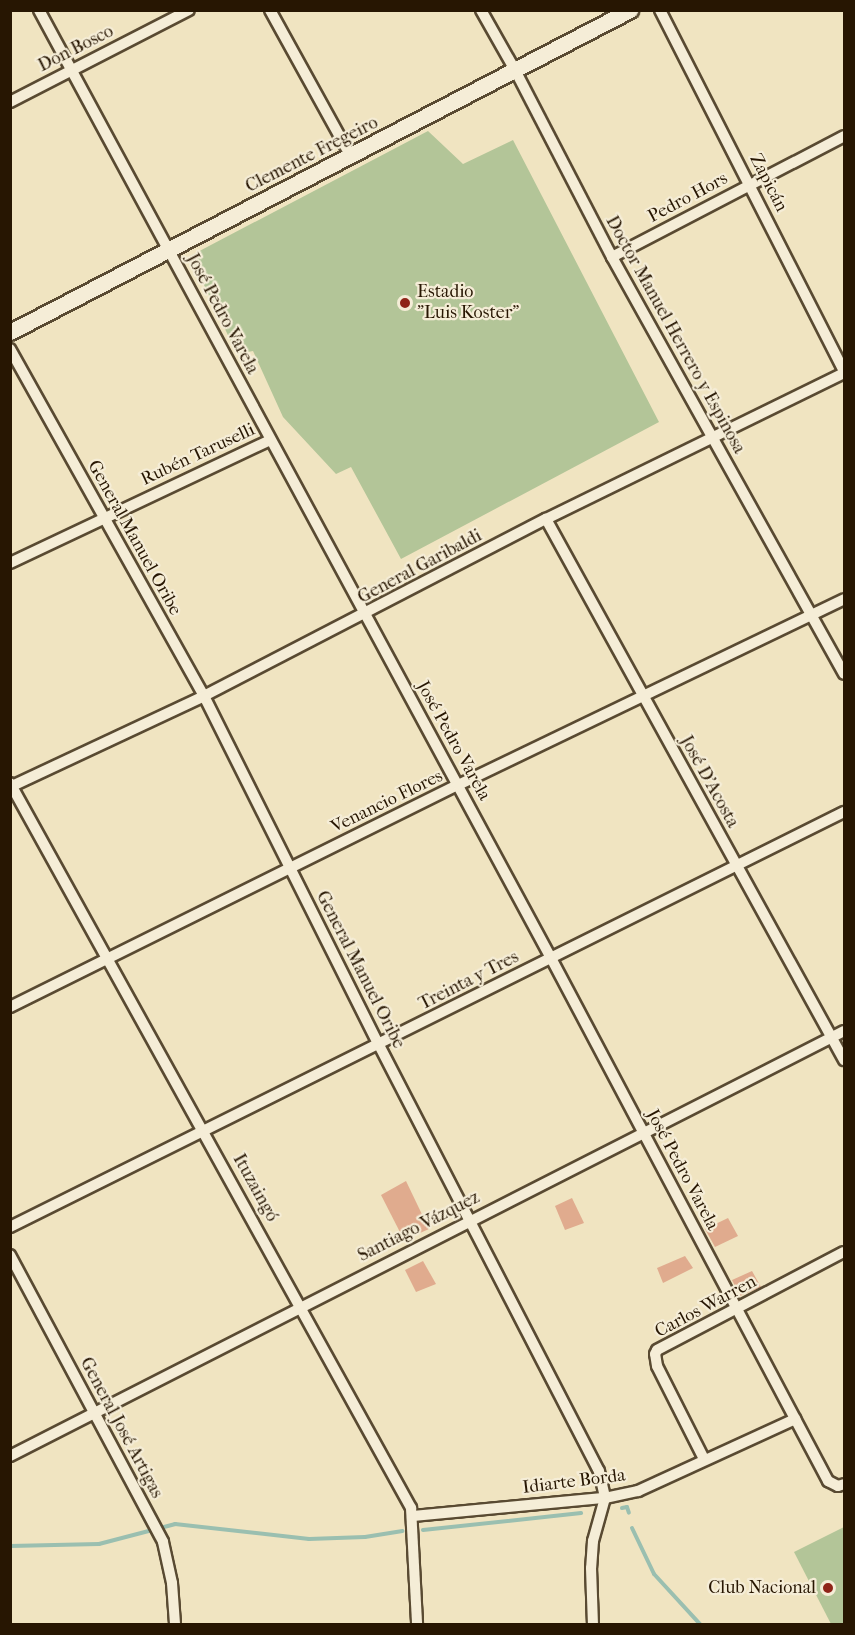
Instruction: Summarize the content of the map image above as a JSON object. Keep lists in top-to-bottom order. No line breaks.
{"streets":{"street":["Don Bosco","Clemente Fregeiro","Zapicán","Pedro Hors","José Pedro Varela","Doctor Manuel Herrero y Espinosa","Rubén Taruselli","General Manuel Oribe","General Garibaldi","José D'Acosta","Venancio Flores","Treinta y Tres","Ituzaingó","Santiago Vázquez","Carlos Warren","General José Artigas","Idiarte Borda"]},"crossings":[["Don Bosco","José Pedro Varela"],["Clemente Fregeiro","José Pedro Varela"],["Clemente Fregeiro","Doctor Manuel Herrero y Espinosa"],["Zapicán","Pedro Hors"],["Zapicán","General Garibaldi"],["Pedro Hors","Doctor Manuel Herrero y Espinosa"],["José Pedro Varela","Rubén Taruselli"],["José Pedro Varela","General Garibaldi"],["José Pedro Varela","Venancio Flores"],["José Pedro Varela","Treinta y Tres"],["José Pedro Varela","Santiago Vázquez"],["José Pedro Varela","Carlos Warren"],["José Pedro Varela","Idiarte Borda"],["Doctor Manuel Herrero y Espinosa","General Garibaldi"],["Doctor Manuel Herrero y Espinosa","Venancio Flores"],["Rubén Taruselli","General Manuel Oribe"],["General Manuel Oribe","General Garibaldi"],["General Manuel Oribe","Venancio Flores"],["General Manuel Oribe","Treinta y Tres"],["General Manuel Oribe","Santiago Vázquez"],["General Manuel Oribe","Idiarte Borda"],["General Garibaldi","José D'Acosta"],["General Garibaldi","Ituzaingó"],["José D'Acosta","Venancio Flores"],["José D'Acosta","Treinta y Tres"],["José D'Acosta","Santiago Vázquez"],["Venancio Flores","Ituzaingó"],["Treinta y Tres","Ituzaingó"],["Ituzaingó","Santiago Vázquez"],["Ituzaingó","Idiarte Borda"],["Santiago Vázquez","General José Artigas"],["Carlos Warren","Idiarte Borda"]],"places":["Estadio \"Luis Koster\"","Club Nacional"]}
